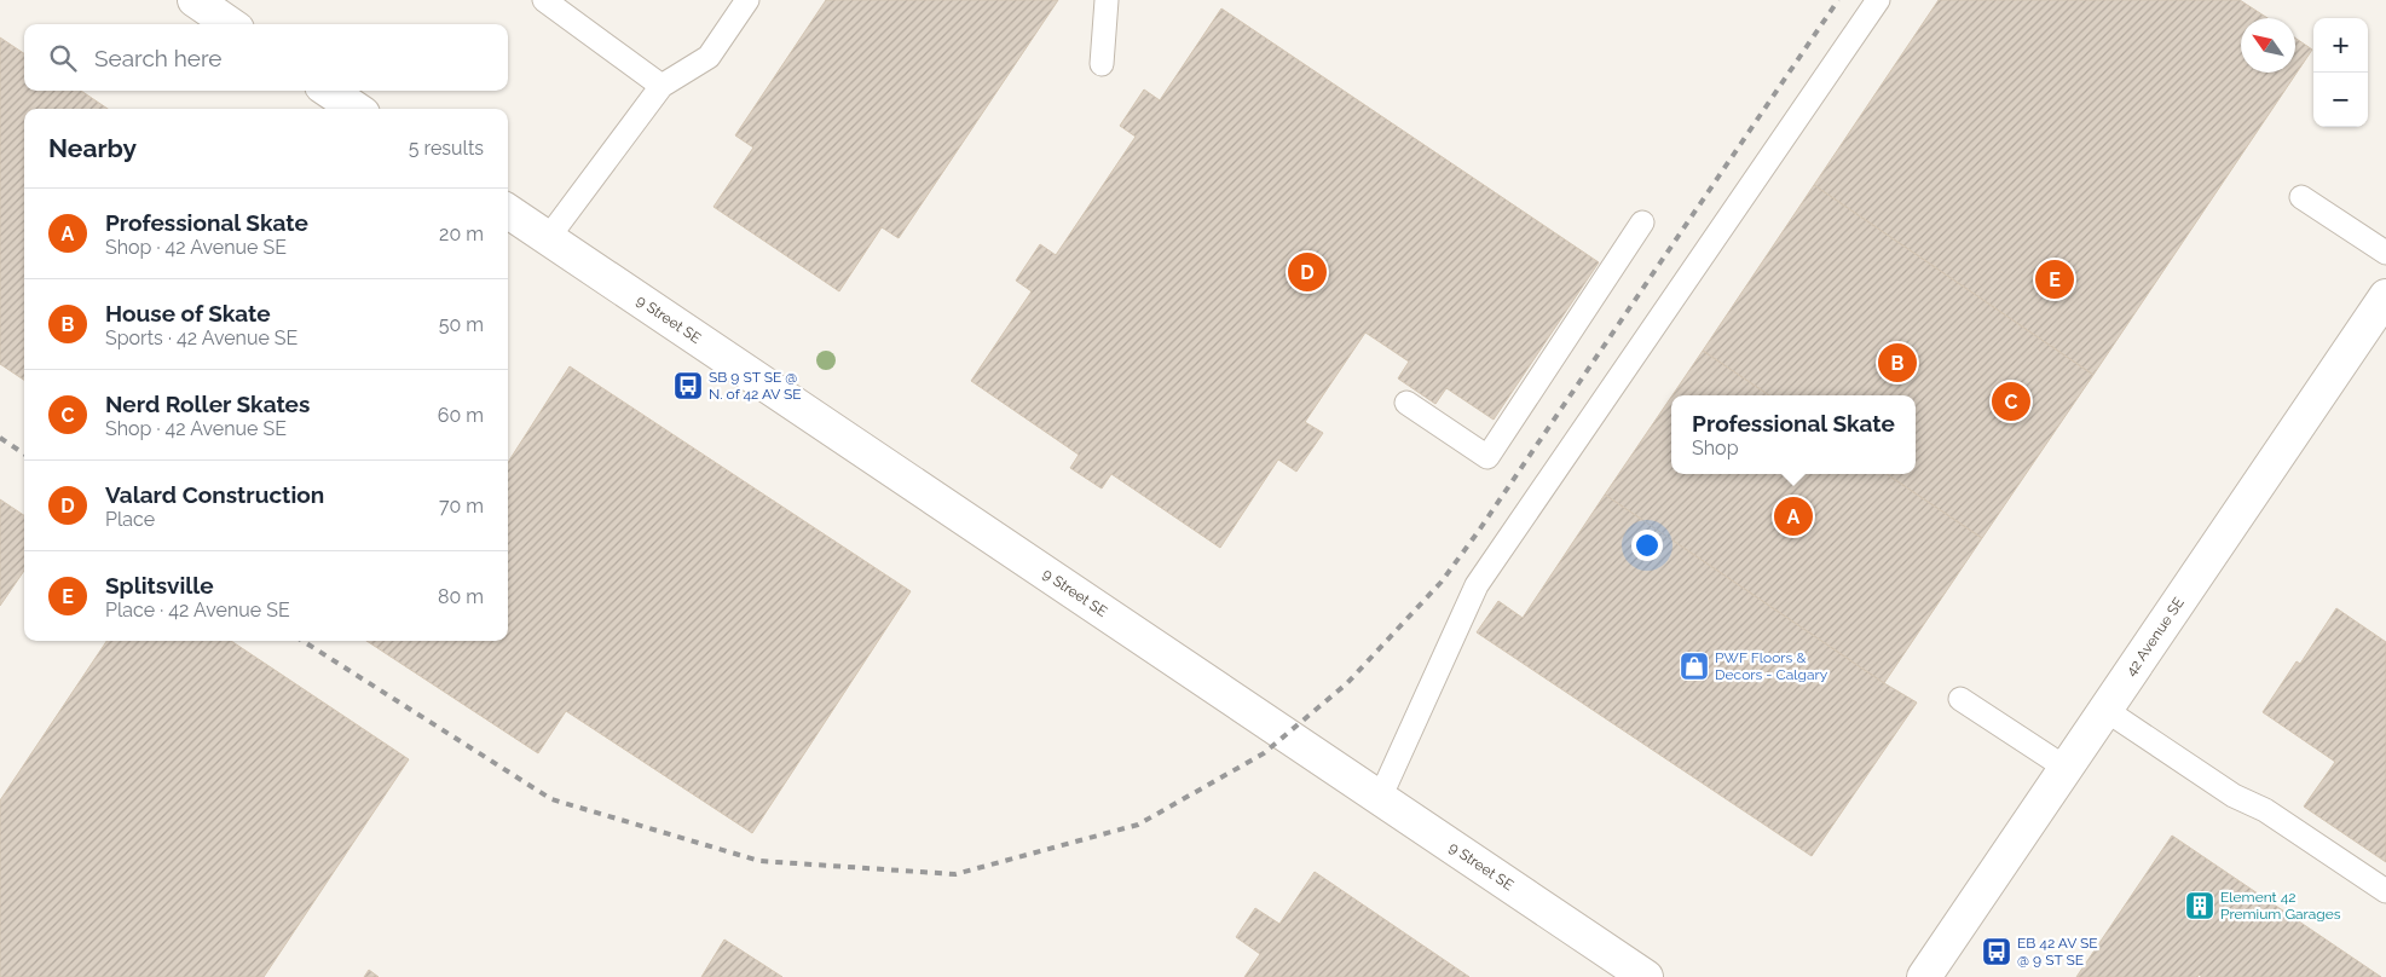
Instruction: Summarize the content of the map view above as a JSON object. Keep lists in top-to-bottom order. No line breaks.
{"streets":{"street":["9 Street SE","42 Avenue SE"]},"places":{"bus stop":["SB 9 ST SE @ N. of 42 AV SE","EB 42 AV SE @ 9 ST SE"],"shop":["PWF Floors & Decors - Calgary"],"building":["Element 42 Premium Garages"]},"north":"top left","page":{"map_buttons":["+","−"],"search":"Search here","heading":["Nearby","5 results"],"list":[{"mark":"A","name":"Professional Skate","note":"Shop · 42 Avenue SE","value":"20 m"},{"mark":"B","name":"House of Skate","note":"Sports · 42 Avenue SE","value":"50 m"},{"mark":"C","name":"Nerd Roller Skates","note":"Shop · 42 Avenue SE","value":"60 m"},{"mark":"D","name":"Valard Construction","note":"Place","value":"70 m"},{"mark":"E","name":"Splitsville","note":"Place · 42 Avenue SE","value":"80 m"}],"pins":["D","E","B","C","A"],"popup":["Professional Skate","Shop"]}}
